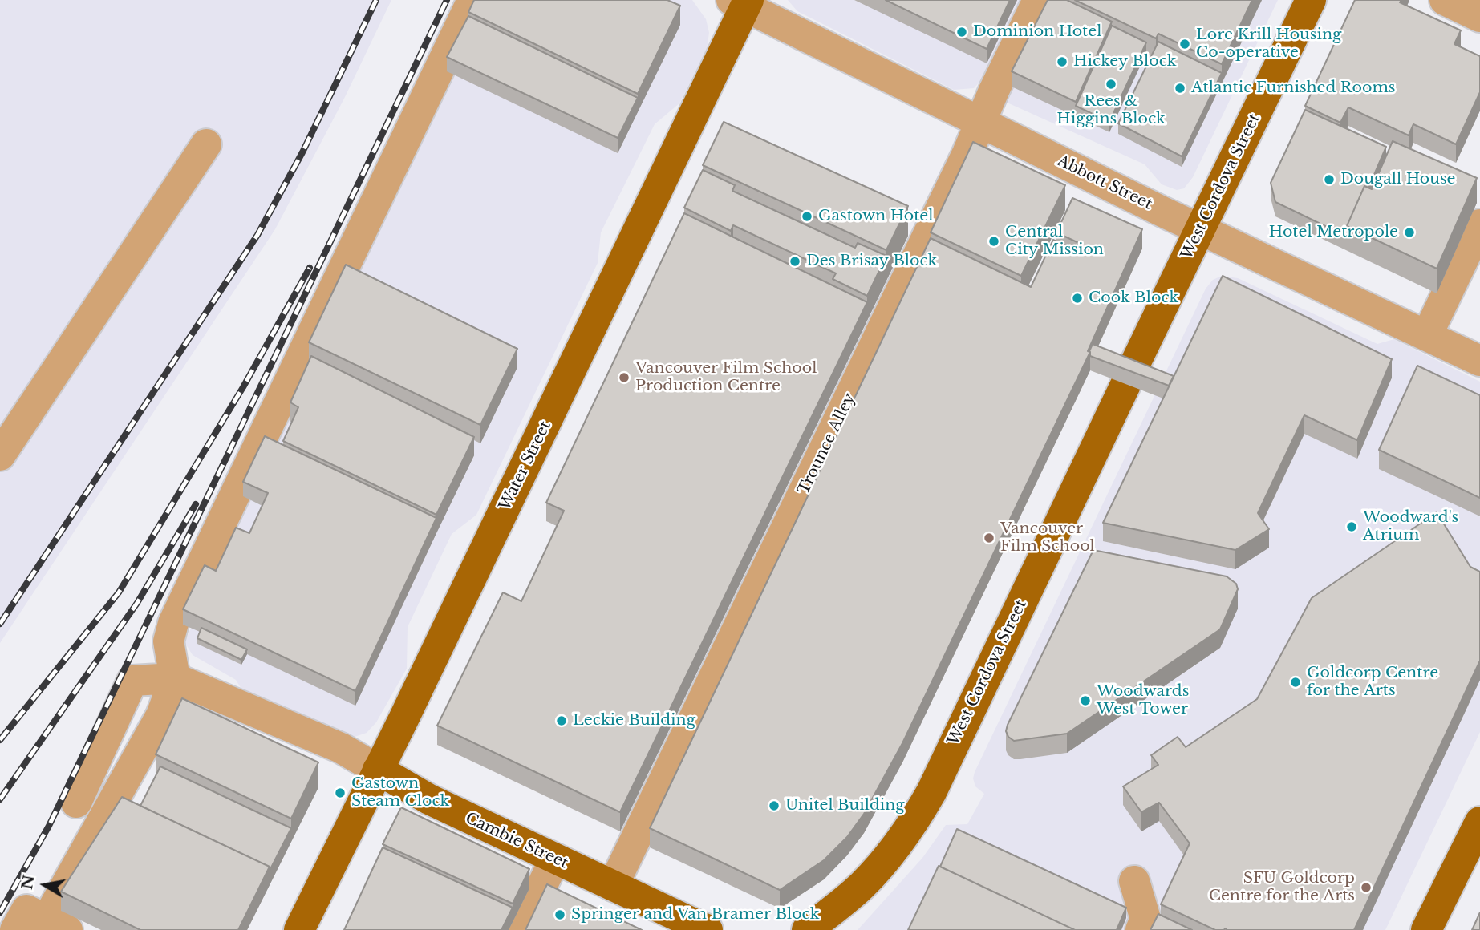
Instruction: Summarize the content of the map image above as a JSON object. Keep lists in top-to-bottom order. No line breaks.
{"streets":{"main road":["West Cordova Street","Water Street","Cambie Street"],"street":["Abbott Street","Trounce Alley"]},"crossings":[["Abbott Street","West Cordova Street"],["Abbott Street","Trounce Alley"],["Abbott Street","Water Street"],["Trounce Alley","Cambie Street"],["Water Street","Cambie Street"]],"places":["Dominion Hotel","Lore Krill Housing Co-operative","Hickey Block","Rees & Higgins Block","Atlantic Furnished Rooms","Dougall House","Gastown Hotel","Hotel Metropole","Central City Mission","Des Brisay Block","Cook Block","Vancouver Film School Production Centre","Woodward's Atrium","Vancouver Film School","Goldcorp Centre for the Arts","Woodwards West Tower","Leckie Building","Gastown Steam Clock","Unitel Building","SFU Goldcorp Centre for the Arts","Springer and Van Bramer Block"],"north":"left"}
